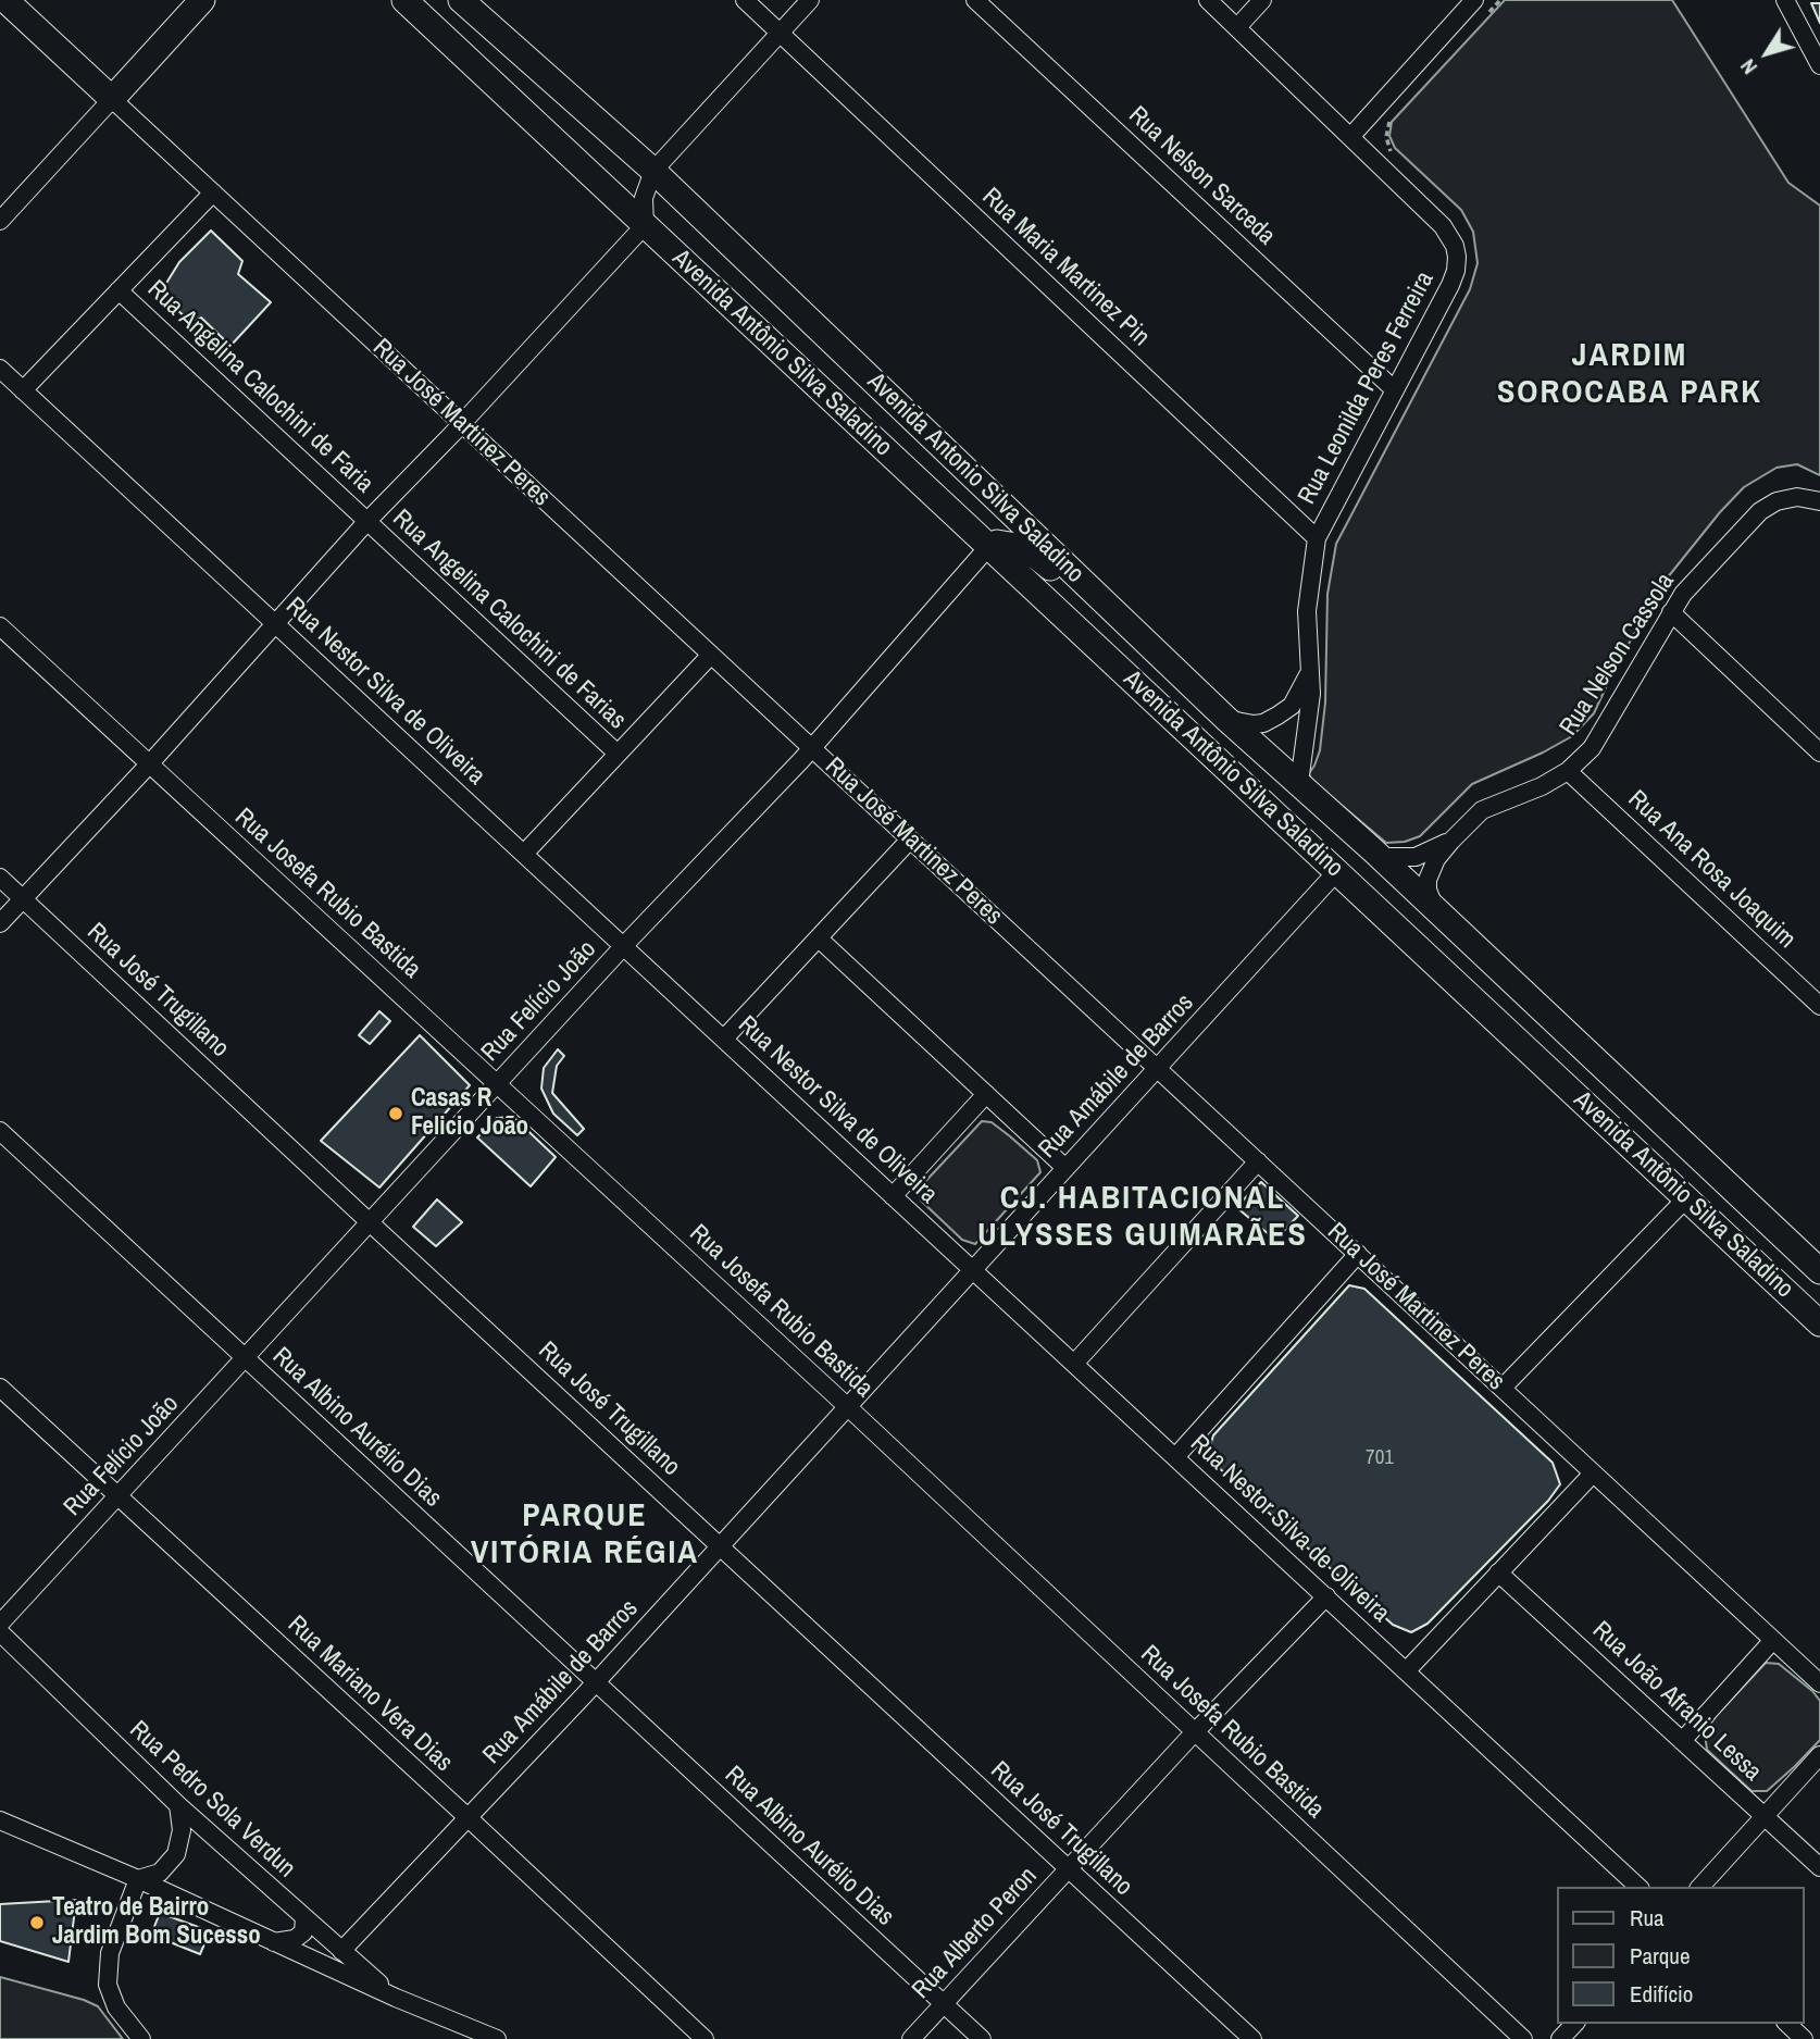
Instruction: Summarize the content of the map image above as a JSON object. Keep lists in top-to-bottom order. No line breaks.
{"streets":{"main road":["Avenida Antônio Silva Saladino","Rua José Martinez Peres","Avenida Antonio Silva Saladino"],"street":["Rua Nelson Sarceda","Rua Maria Martinez Pin","Rua Angelina Calochini de Faria","Rua Leonilda Peres Ferreira","Rua Angelina Calochini de Farias","Rua Nelson Cassola","Rua Nestor Silva de Oliveira","Rua Ana Rosa Joaquim","Rua Josefa Rubio Bastida","Rua José Trugillano","Rua Felício João","Rua Amábile de Barros","Rua Albino Aurélio Dias","Rua Mariano Vera Dias","Rua João Afranio Lessa","Rua Pedro Sola Verdun","Rua Alberto Peron"]},"crossings":[["Rua Nelson Sarceda","Rua Leonilda Peres Ferreira"],["Rua Maria Martinez Pin","Rua Leonilda Peres Ferreira"],["Avenida Antônio Silva Saladino","Rua Leonilda Peres Ferreira"],["Avenida Antônio Silva Saladino","Avenida Antonio Silva Saladino"],["Avenida Antônio Silva Saladino","Rua Nelson Cassola"],["Avenida Antônio Silva Saladino","Rua Felício João"],["Avenida Antônio Silva Saladino","Rua Amábile de Barros"],["Rua Angelina Calochini de Faria","Rua Angelina Calochini de Farias"],["Rua Leonilda Peres Ferreira","Avenida Antonio Silva Saladino"],["Rua José Martinez Peres","Rua Felício João"],["Rua José Martinez Peres","Rua Amábile de Barros"],["Rua Nelson Cassola","Rua Ana Rosa Joaquim"],["Rua Nestor Silva de Oliveira","Rua Felício João"],["Rua Nestor Silva de Oliveira","Rua Amábile de Barros"],["Rua Nestor Silva de Oliveira","Rua Alberto Peron"],["Rua Josefa Rubio Bastida","Rua Felício João"],["Rua Josefa Rubio Bastida","Rua Amábile de Barros"],["Rua Josefa Rubio Bastida","Rua Alberto Peron"],["Rua José Trugillano","Rua Felício João"],["Rua José Trugillano","Rua Amábile de Barros"],["Rua José Trugillano","Rua Alberto Peron"],["Rua Felício João","Rua Albino Aurélio Dias"],["Rua Felício João","Rua Mariano Vera Dias"],["Rua Amábile de Barros","Rua Albino Aurélio Dias"],["Rua Amábile de Barros","Rua Mariano Vera Dias"],["Rua Amábile de Barros","Rua Pedro Sola Verdun"],["Rua Albino Aurélio Dias","Rua Alberto Peron"]],"districts":["JARDIM SOROCABA PARK","CJ. HABITACIONAL ULYSSES GUIMARÃES","PARQUE VITÓRIA RÉGIA"],"places":["Casas R Felicio João","Teatro de Bairro Jardim Bom Sucesso"],"house_numbers":["701"],"legend":["Rua","Parque","Edifício"],"north":"bottom left"}
